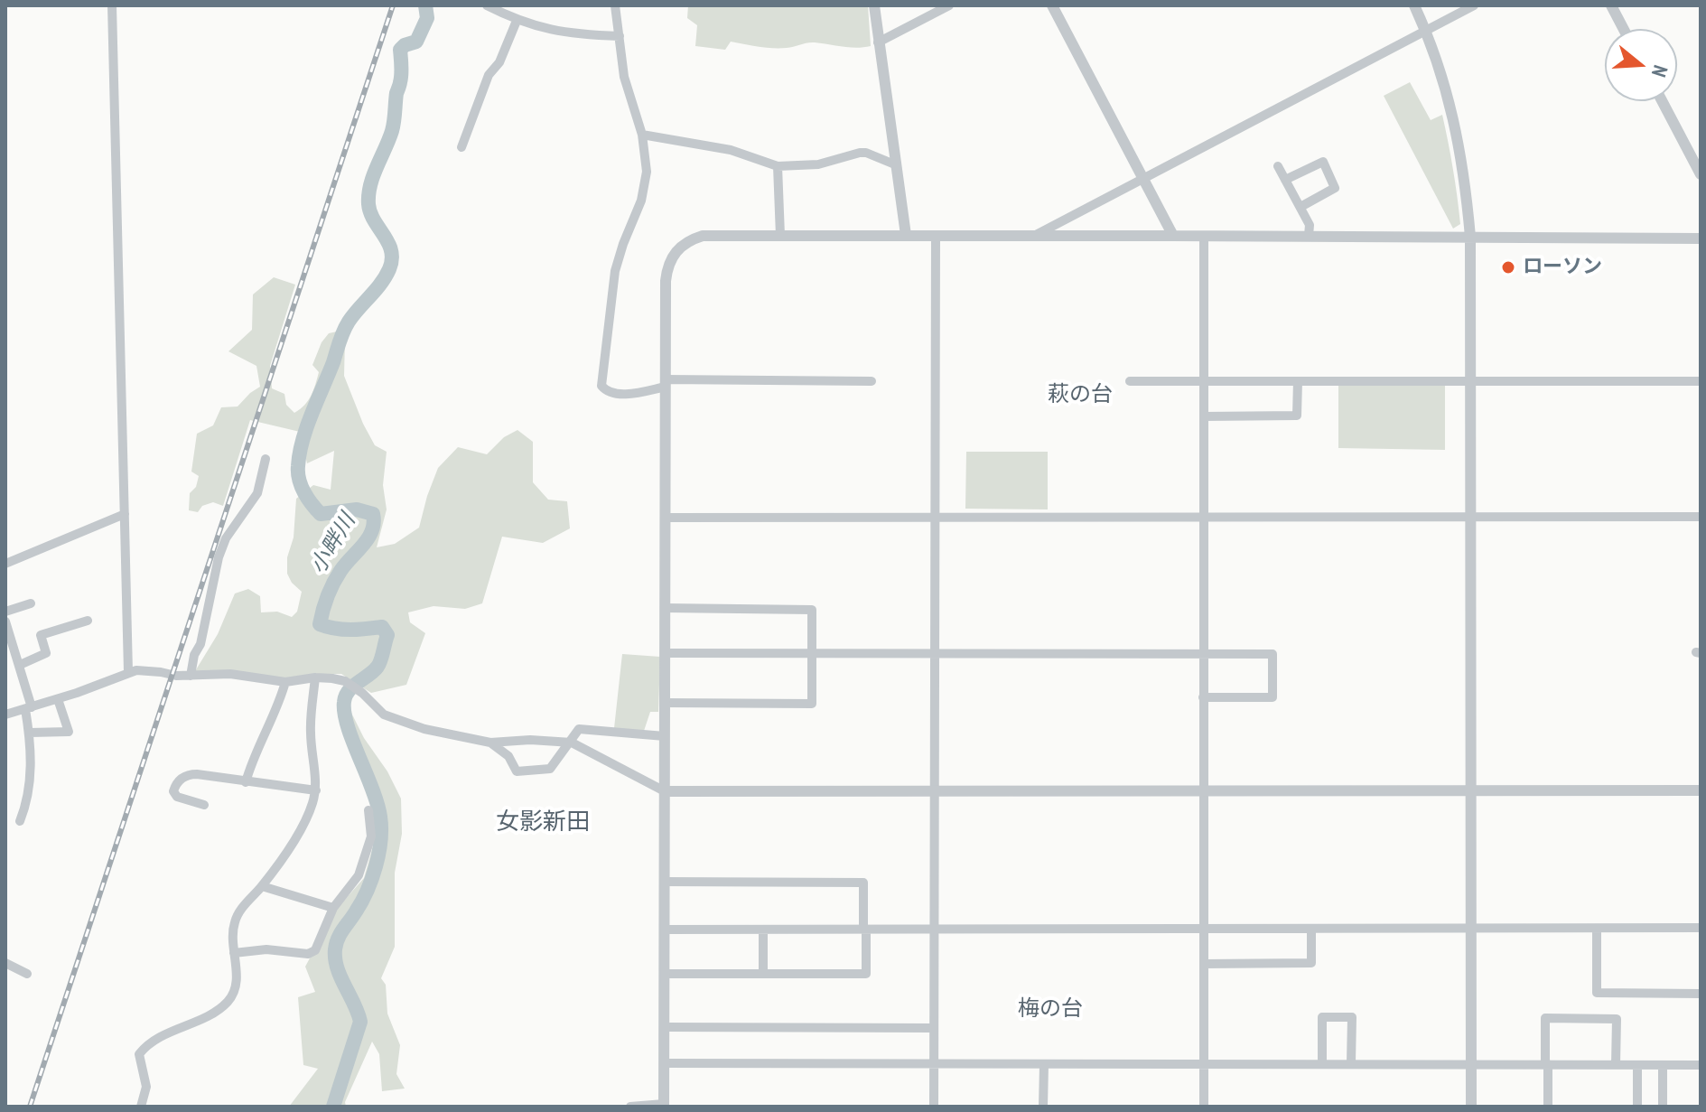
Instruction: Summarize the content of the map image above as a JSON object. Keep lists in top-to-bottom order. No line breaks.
{"districts":["萩の台","女影新田","梅の台"],"water":["小畔川"],"places":["ローソン"],"north":"right"}
